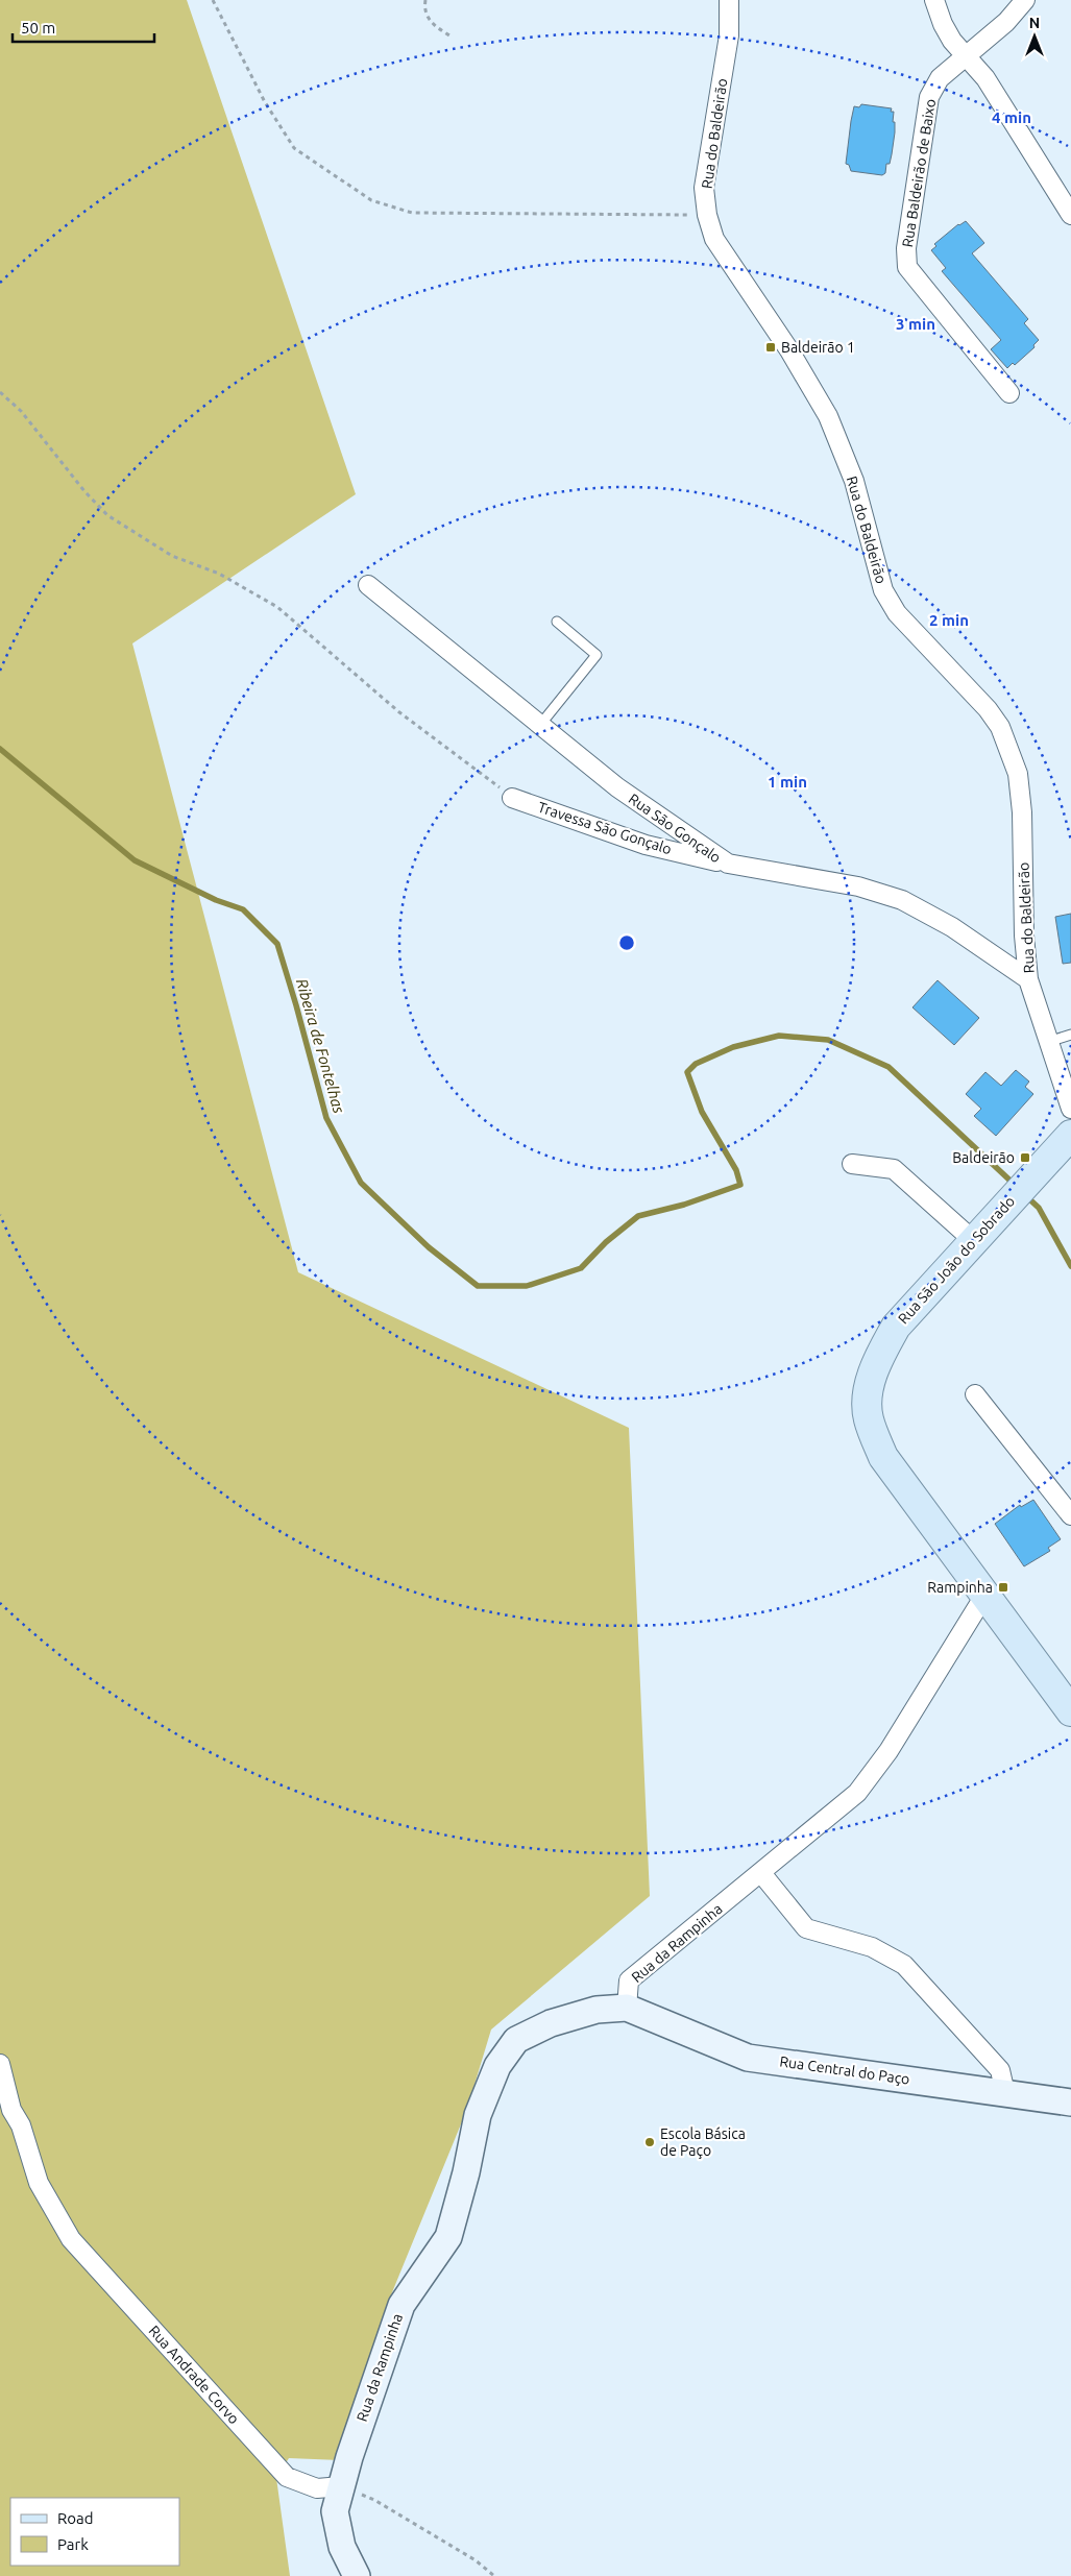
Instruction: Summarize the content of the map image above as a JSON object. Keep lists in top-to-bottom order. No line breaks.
{"streets":{"main road":["Rua São João do Sobrado"],"street":["Rua do Baldeirão","Rua Baldeirão de Baixo","Travessa São Gonçalo","Rua São Gonçalo","Rua da Rampinha","Rua Central do Paço","Rua Andrade Corvo"]},"crossings":[["Rua do Baldeirão","Rua São Gonçalo"],["Travessa São Gonçalo","Rua São Gonçalo"],["Rua São João do Sobrado","Rua da Rampinha"],["Rua da Rampinha","Rua Central do Paço"],["Rua da Rampinha","Rua Andrade Corvo"]],"water":["Ribeira de Fontelhas"],"places":{"transit":["Baldeirão 1","Baldeirão","Rampinha"],"other":["Escola Básica de Paço"]},"legend":["Road","Park"],"scale_bar":"50 m","north":"top","rings":["4 min","3 min","2 min","1 min"]}
